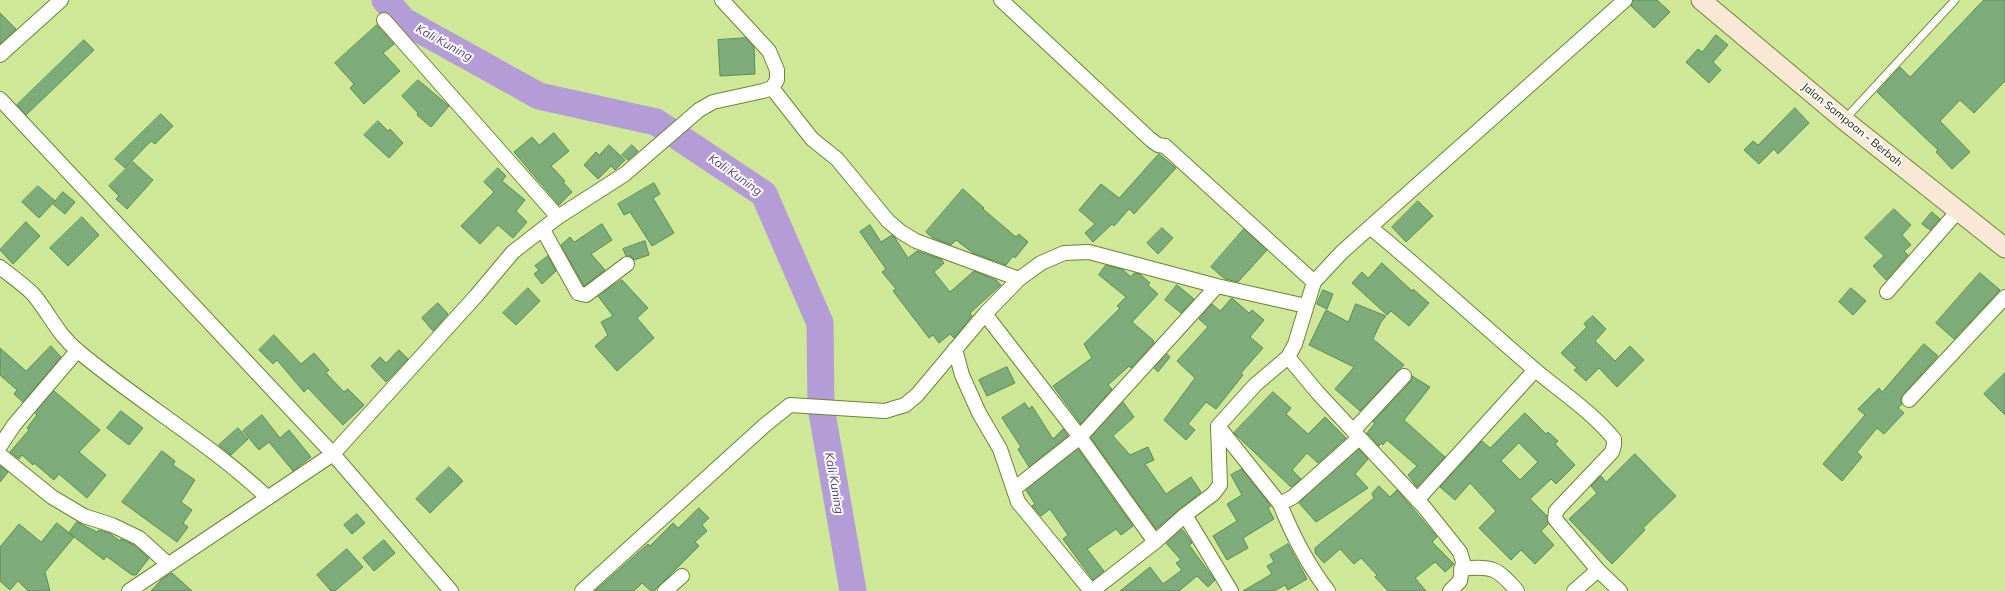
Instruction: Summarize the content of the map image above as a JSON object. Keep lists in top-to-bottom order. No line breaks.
{"streets":{"main road":["Jalan Sampaan - Berbah"]},"water":["Kali Kuning"]}
